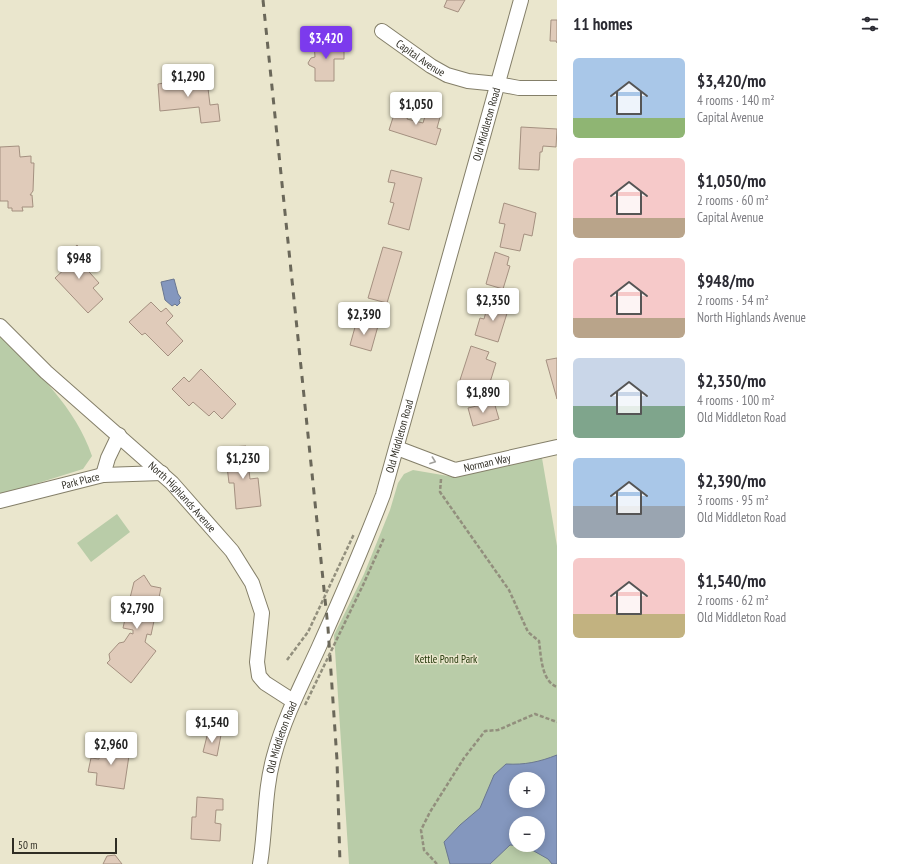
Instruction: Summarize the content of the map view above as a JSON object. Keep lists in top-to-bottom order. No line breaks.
{"streets":{"street":["Capital Avenue","Old Middleton Road","Norman Way","Park Place","North Highlands Avenue"]},"crossings":[["Capital Avenue","Old Middleton Road"],["Old Middleton Road","Norman Way"],["Old Middleton Road","North Highlands Avenue"],["Park Place","North Highlands Avenue"]],"parks":["Kettle Pond Park"],"scale_bar":"50 m","page":{"heading":"11 homes","price":["$3,420","$1,290","$1,050","$948","$2,350","$2,390","$1,890","$1,230","$2,790","$1,540","$2,960"],"list":[{"name":"$3,420/mo","note":"4 rooms · 140 m² · Capital Avenue"},{"name":"$1,050/mo","note":"2 rooms · 60 m² · Capital Avenue"},{"name":"$948/mo","note":"2 rooms · 54 m² · North Highlands Avenue"},{"name":"$2,350/mo","note":"4 rooms · 100 m² · Old Middleton Road"},{"name":"$2,390/mo","note":"3 rooms · 95 m² · Old Middleton Road"},{"name":"$1,540/mo","note":"2 rooms · 62 m² · Old Middleton Road"}],"map_buttons":["+","−"],"scale":"50 m"}}
